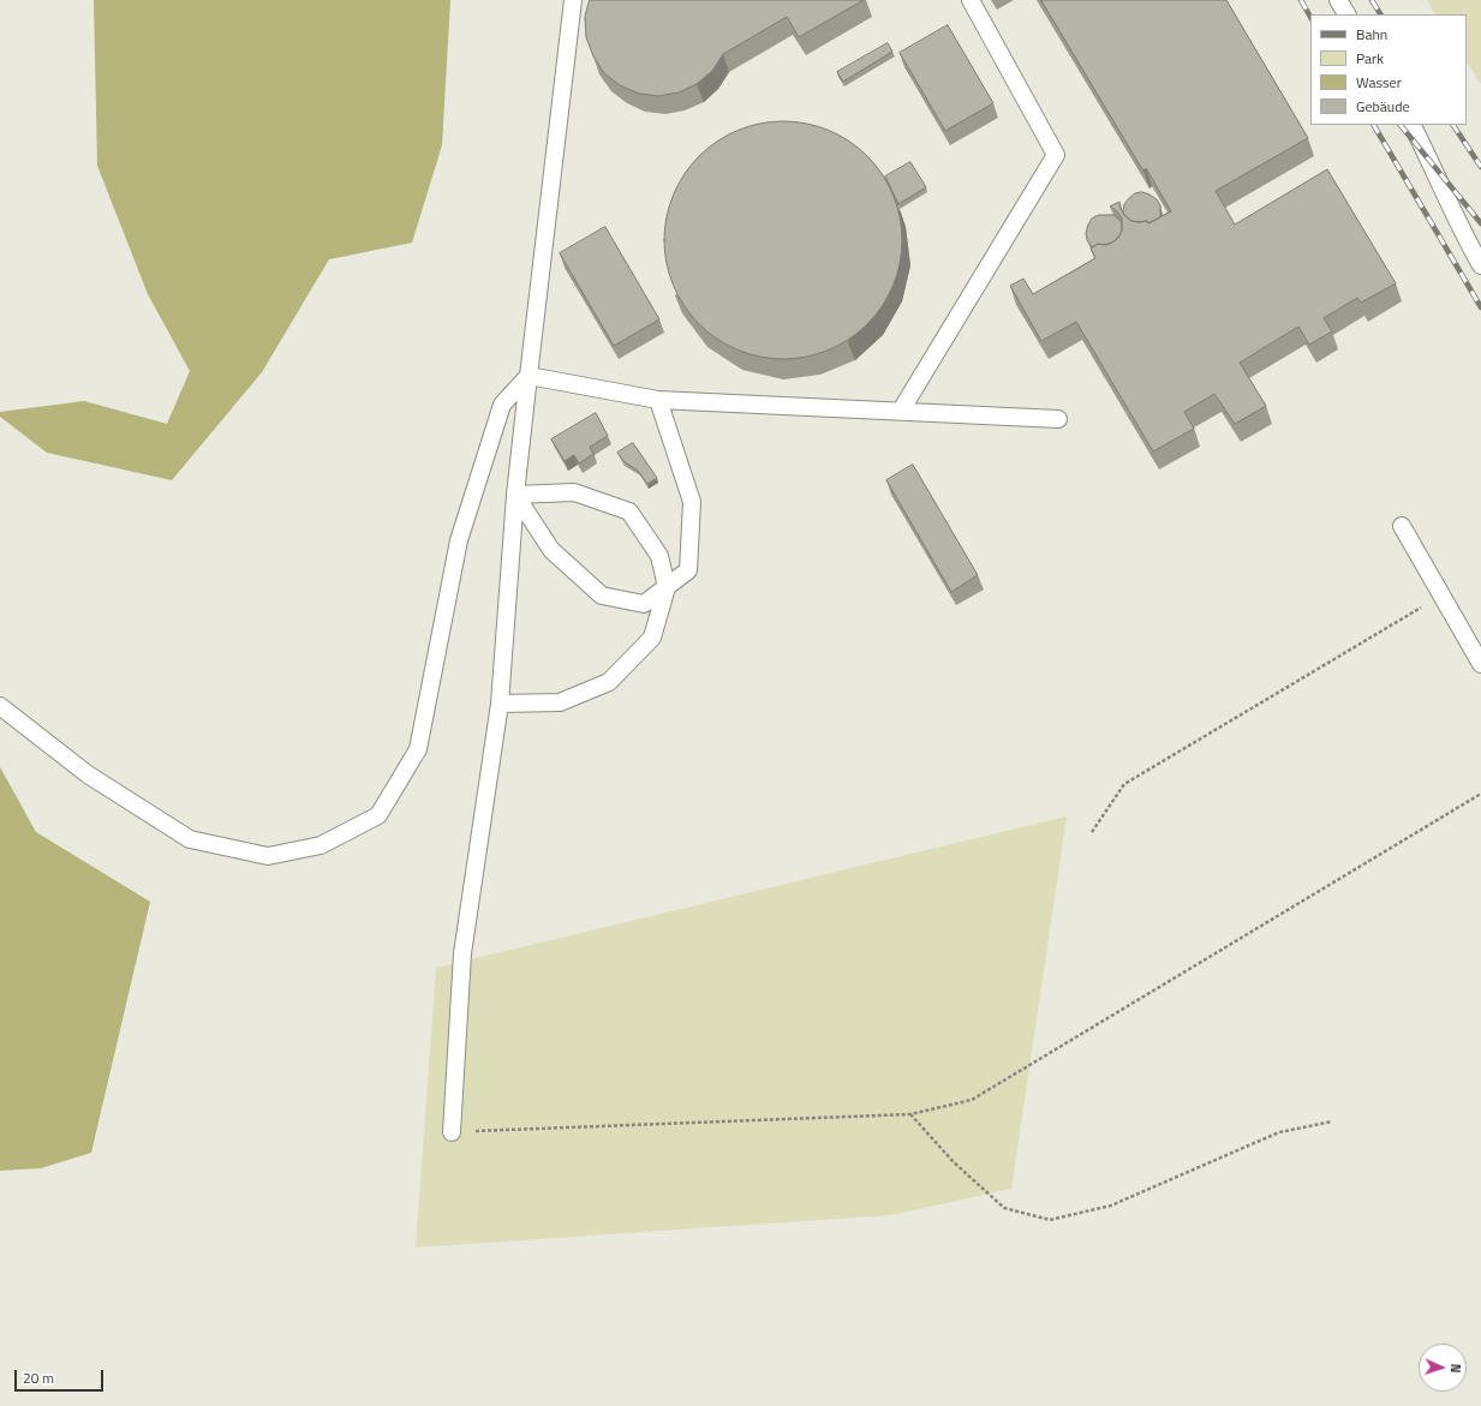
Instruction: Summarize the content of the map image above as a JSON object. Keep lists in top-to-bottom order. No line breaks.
{"legend":["Bahn","Park","Wasser","Gebäude"],"scale_bar":"20 m","north":"right"}
